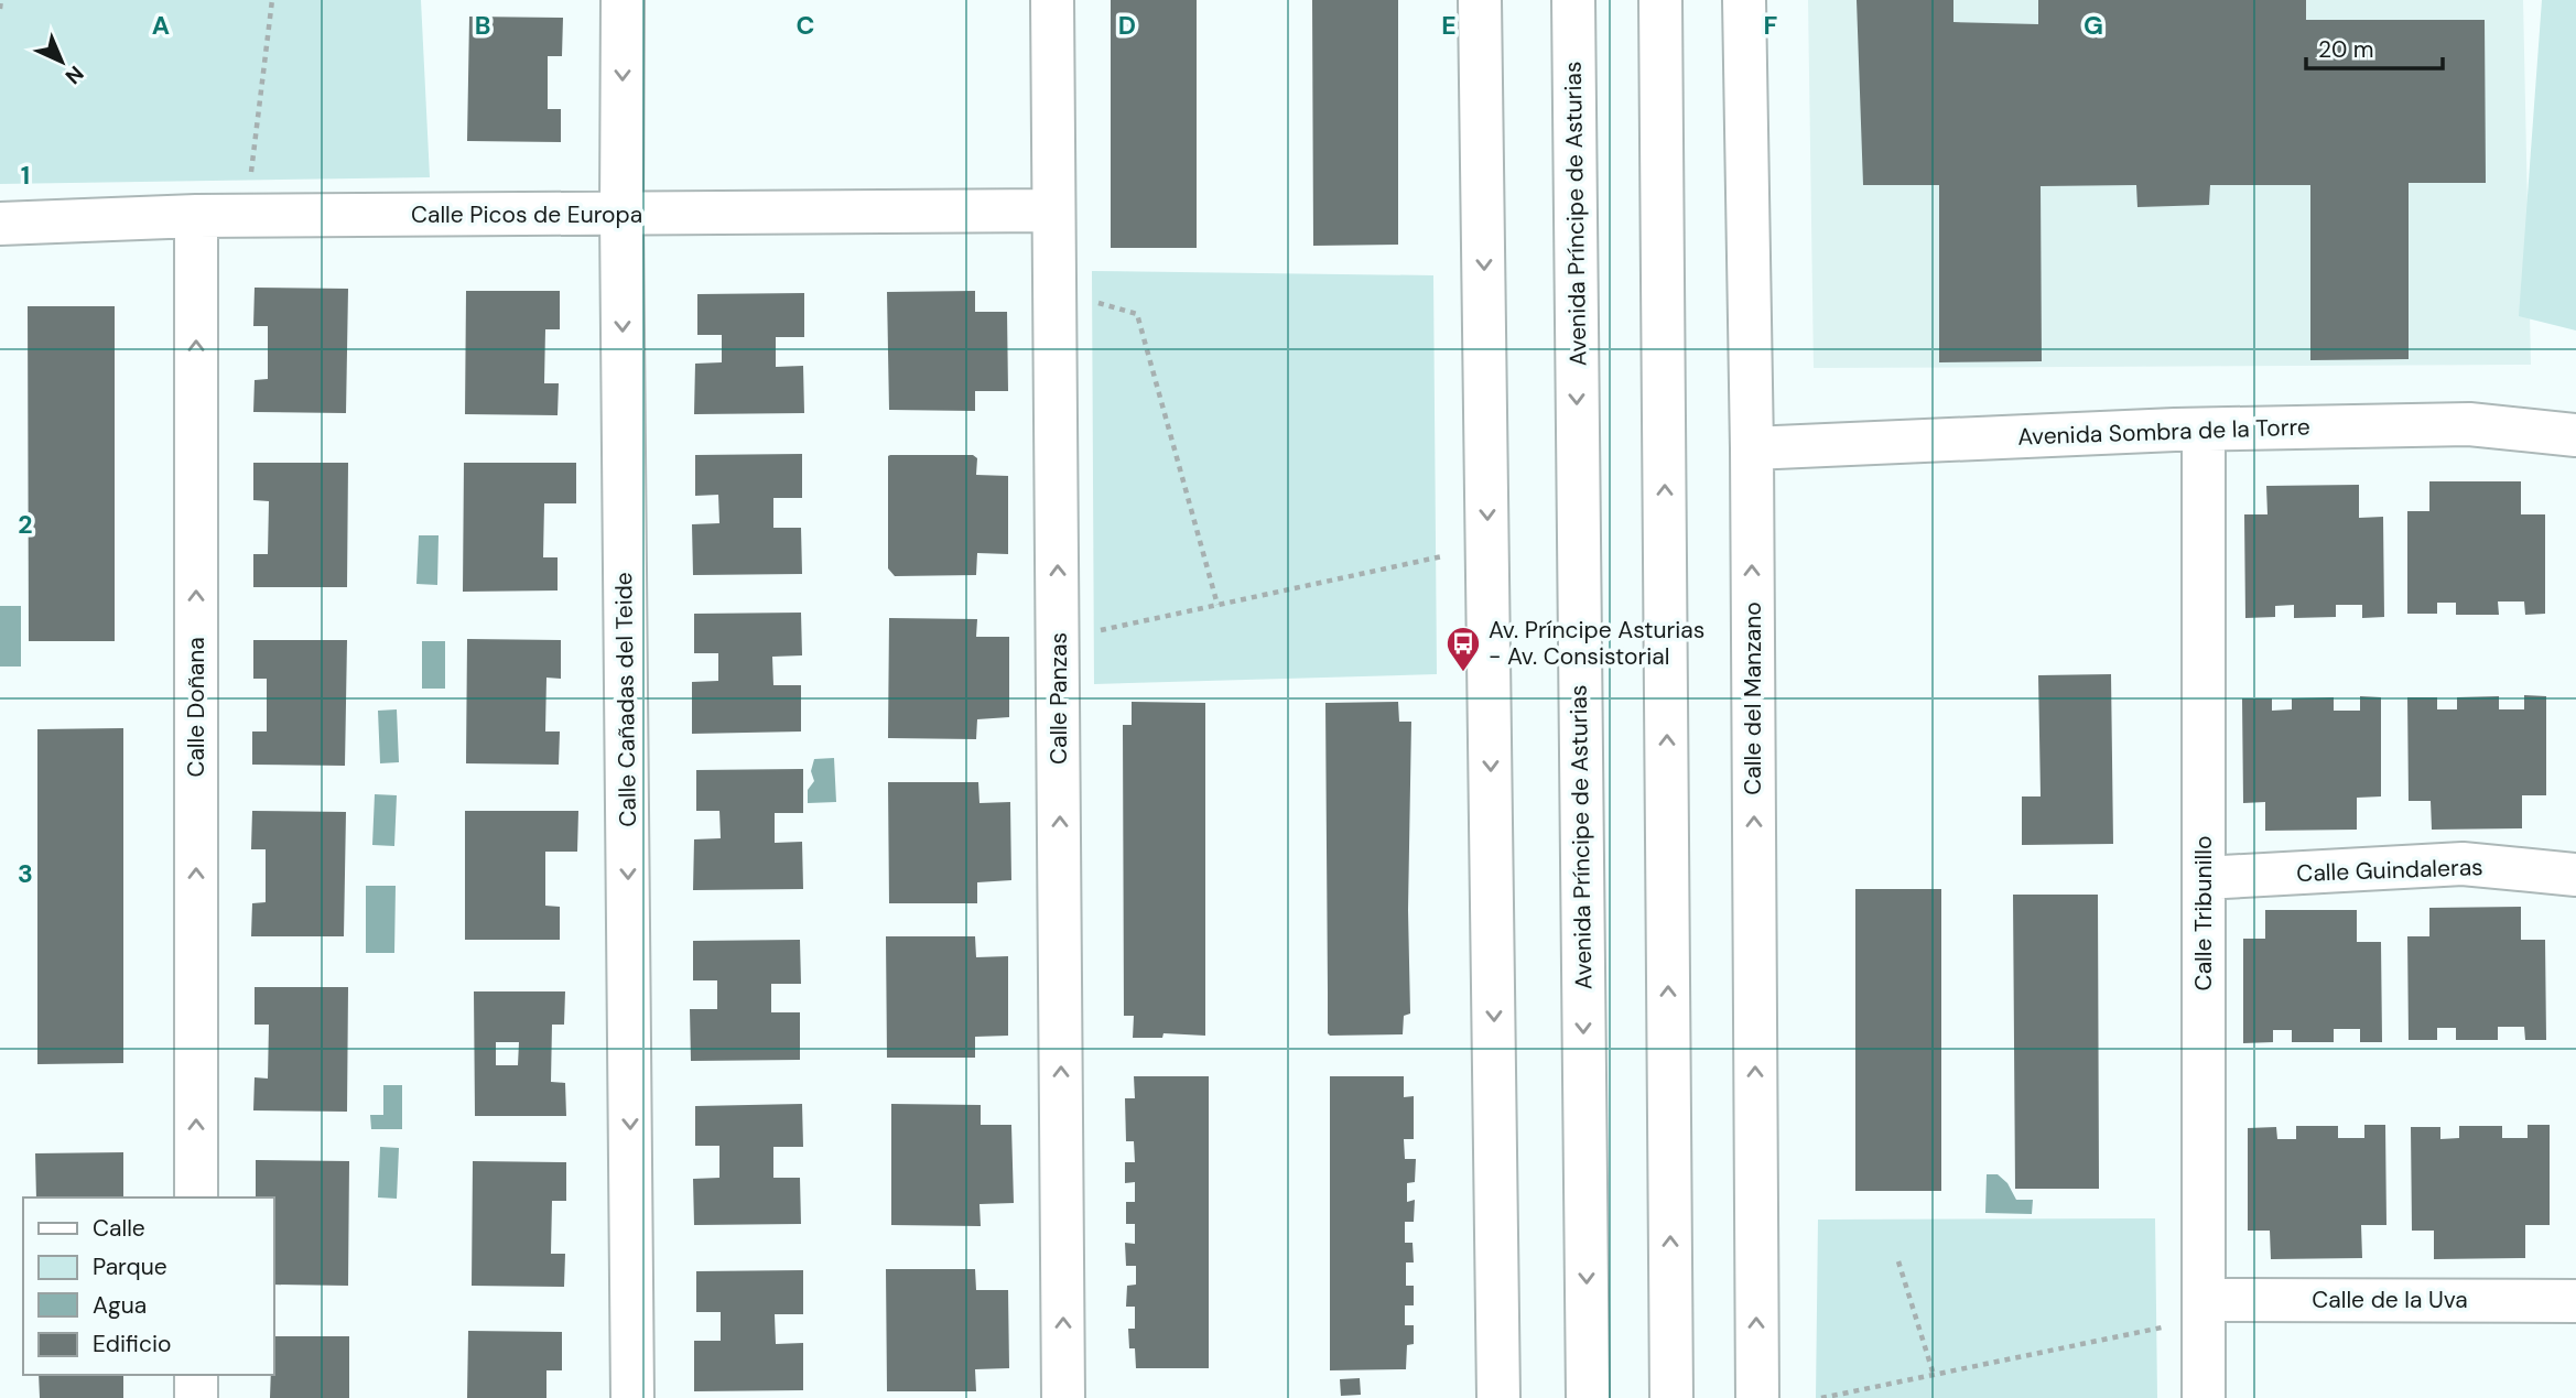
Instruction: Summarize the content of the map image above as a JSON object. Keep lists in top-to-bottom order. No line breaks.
{"streets":{"street":["Avenida Príncipe de Asturias","Calle Picos de Europa","Avenida Sombra de la Torre","Calle Panzas","Calle del Manzano","Calle Cañadas del Teide","Calle Doñana","Calle Guindaleras","Calle Tribunillo","Calle de la Uva"]},"crossings":[["Calle Picos de Europa","Calle Panzas"],["Calle Picos de Europa","Calle Cañadas del Teide"],["Calle Picos de Europa","Calle Doñana"],["Avenida Sombra de la Torre","Calle del Manzano"],["Avenida Sombra de la Torre","Calle Tribunillo"],["Calle Guindaleras","Calle Tribunillo"],["Calle Tribunillo","Calle de la Uva"]],"one_way":["Calle Panzas","Calle Cañadas del Teide","Calle Doñana"],"places":{"bus stop":["Av. Príncipe Asturias - Av. Consistorial"]},"legend":["Calle","Parque","Agua","Edificio"],"scale_bar":"20 m","north":"bottom right","grid":{"columns":["A","B","C","D","E","F","G"],"rows":["1","2","3"]}}
